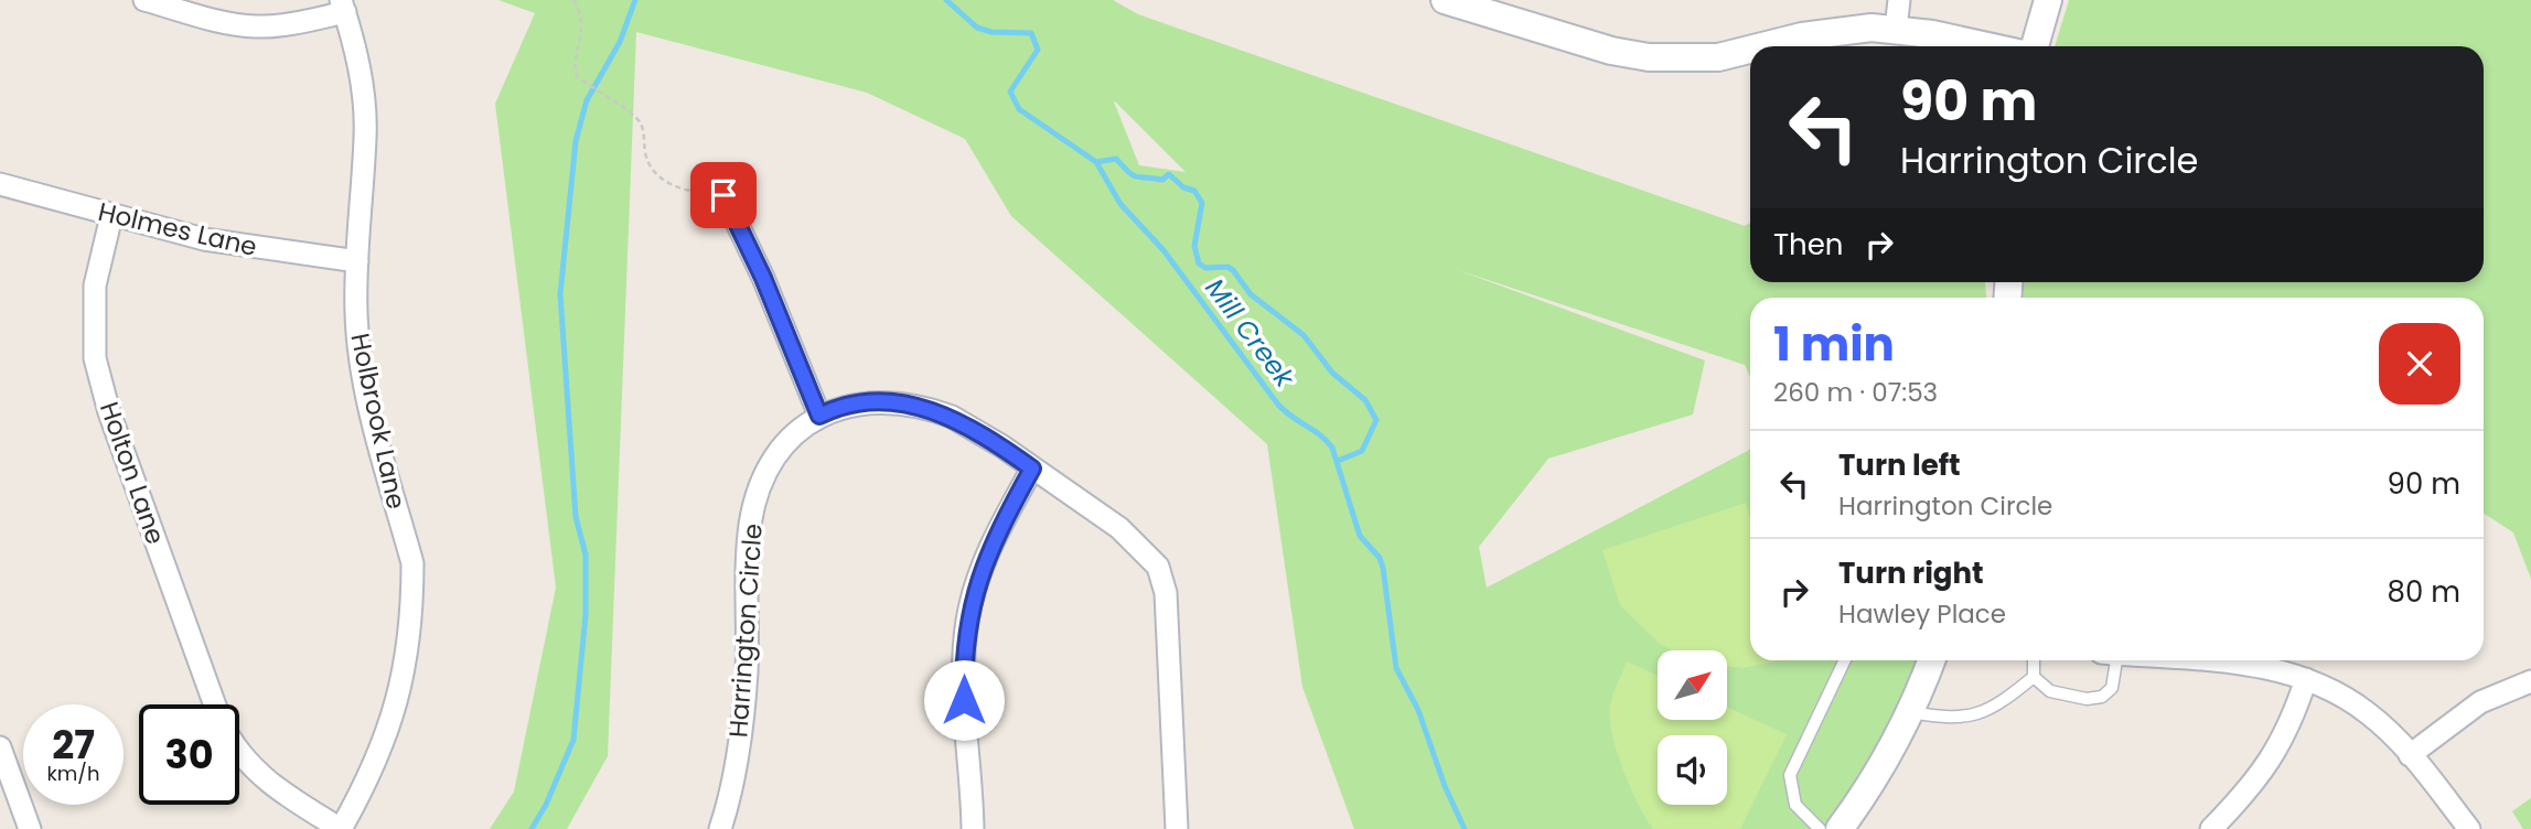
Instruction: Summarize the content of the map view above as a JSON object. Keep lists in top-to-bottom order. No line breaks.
{"streets":{"street":["Holmes Lane","Holbrook Lane","Holton Lane","Harrington Circle"]},"crossings":[["Holmes Lane","Holbrook Lane"],["Holmes Lane","Holton Lane"],["Holbrook Lane","Holton Lane"]],"water":["Mill Creek"],"north":"top right","page":{"turn":["90 m","Harrington Circle"],"then":"Then","heading":["1 min","260 m · 07:53"],"list":[{"name":"Turn left","note":"Harrington Circle","value":"90 m"},{"name":"Turn right","note":"Hawley Place","value":"80 m"}],"speed":"27 km/h","limit":"30"}}
